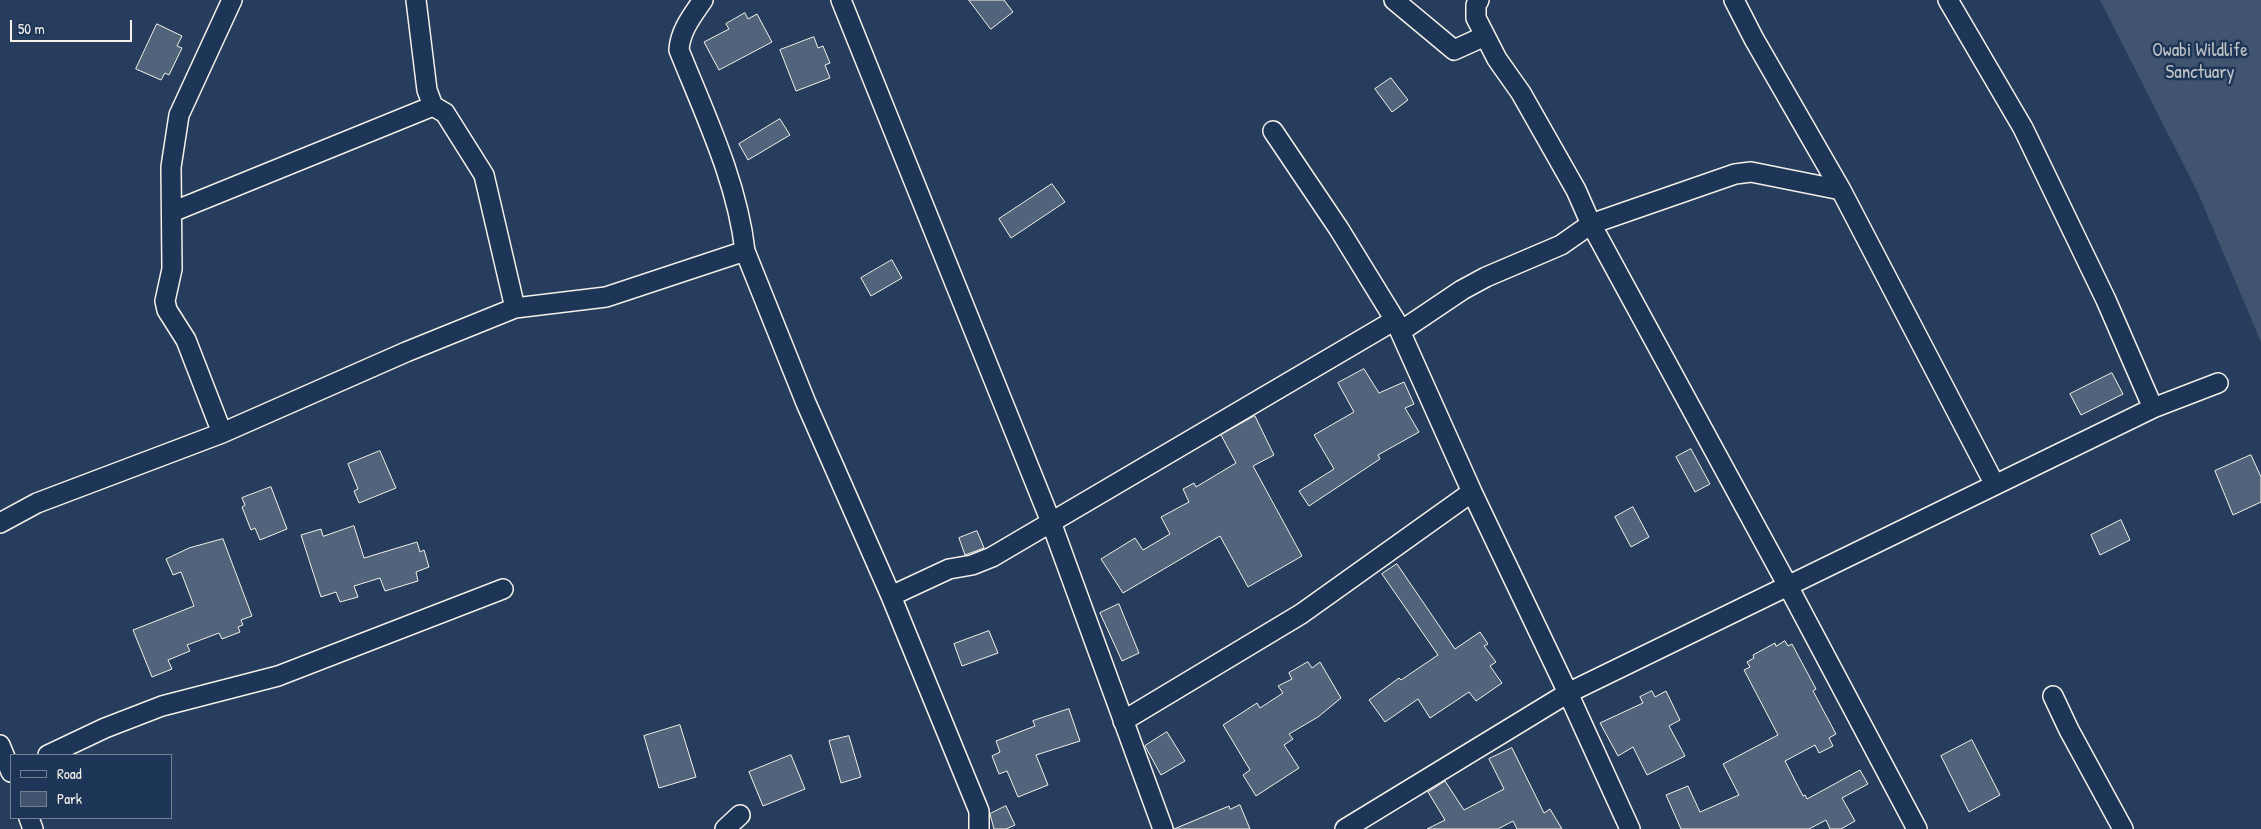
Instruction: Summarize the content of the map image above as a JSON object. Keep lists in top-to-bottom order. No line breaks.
{"parks":["Owabi Wildlife Sanctuary"],"legend":["Road","Park"],"scale_bar":"50 m"}
